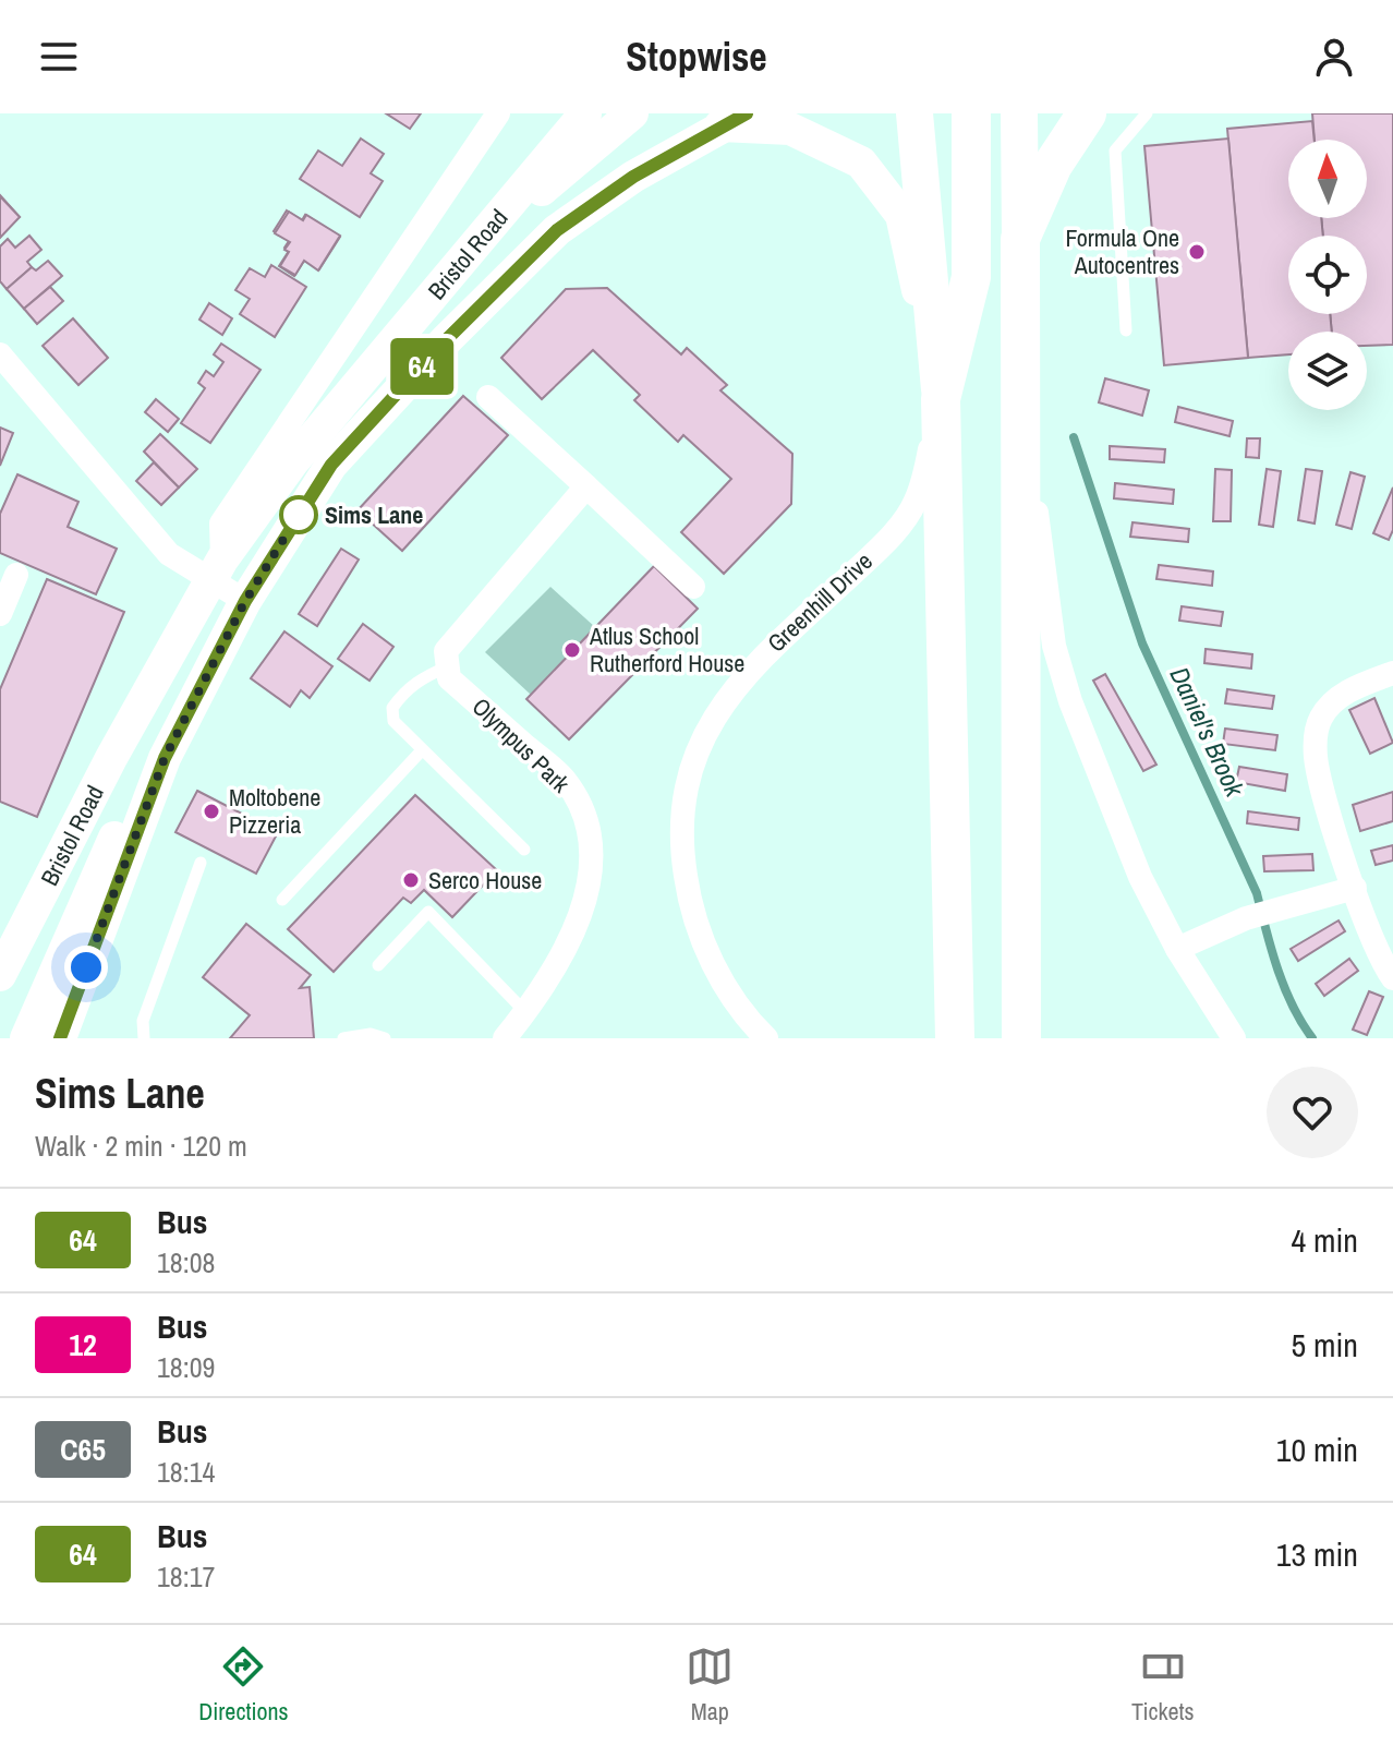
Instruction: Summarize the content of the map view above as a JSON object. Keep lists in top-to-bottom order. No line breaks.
{"streets":{"main road":["Bristol Road"],"street":["Greenhill Drive","Olympus Park"]},"water":["Daniel's Brook"],"places":["Formula One Autocentres","Sims Lane","Atlus School Rutherford House","Moltobene Pizzeria","Serco House"],"lines":["bus line 64"],"north":"top","page":{"header":"Stopwise","on_map":"64","heading":["Sims Lane","Walk · 2 min · 120 m"],"list":[{"mark":"64","name":"Bus","note":"18:08","value":"4 min"},{"mark":"12","name":"Bus","note":"18:09","value":"5 min"},{"mark":"C65","name":"Bus","note":"18:14","value":"10 min"},{"mark":"64","name":"Bus","note":"18:17","value":"13 min"}],"tabs":["Directions","Map","Tickets"]}}
